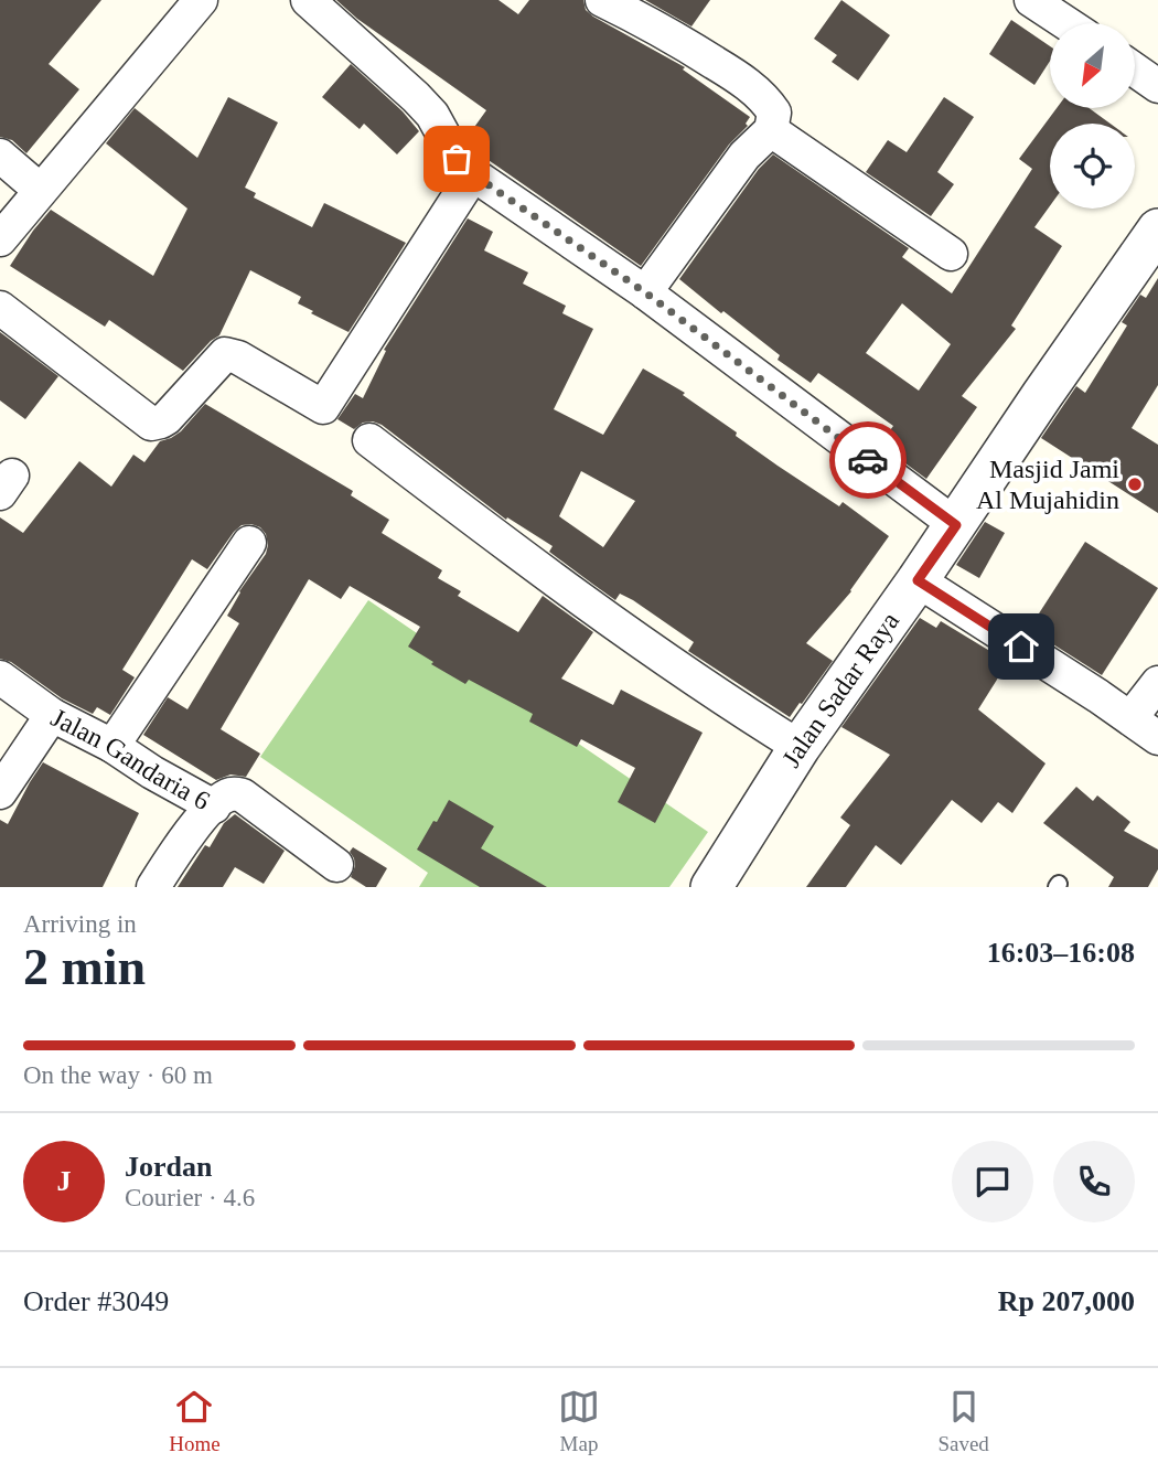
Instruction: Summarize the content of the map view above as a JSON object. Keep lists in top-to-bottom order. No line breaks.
{"streets":{"street":["Jalan Sadar Raya","Jalan Gandaria 6"]},"places":["Masjid Jami Al Mujahidin"],"north":"bottom left","page":{"heading":["2 min","Arriving in","16:03–16:08"],"panel":["Jordan","Courier · 4.6","Order #3049","Rp 207,000"],"bar":"On the way · 60 m","round":"J","tabs":["Home","Map","Saved"]}}
